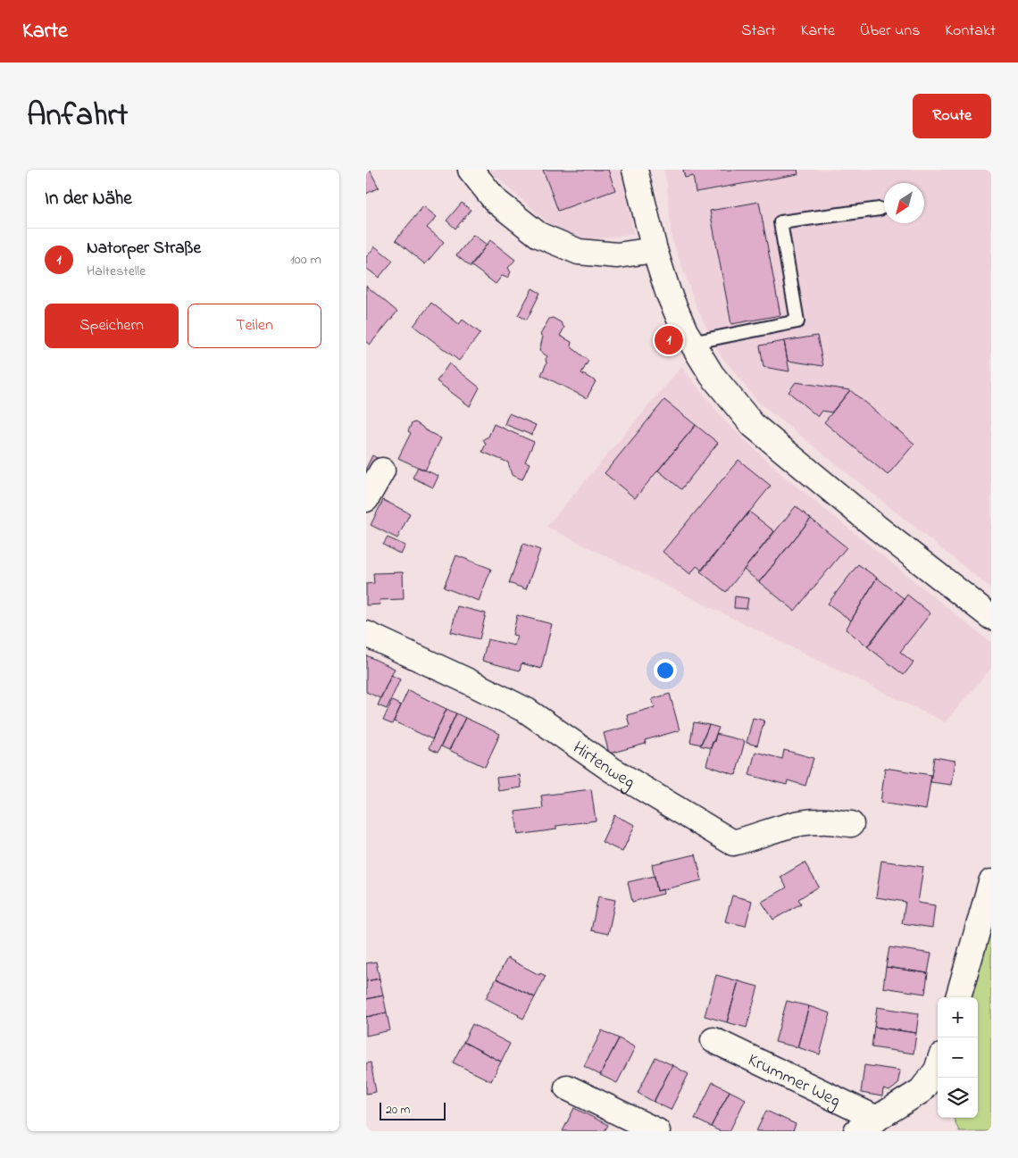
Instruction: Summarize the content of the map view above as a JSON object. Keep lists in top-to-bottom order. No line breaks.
{"streets":{"street":["Hirtenweg","Krummer Weg"]},"scale_bar":"20 m","north":"bottom left","page":{"header":"Karte","nav":["Start","Karte","Über uns","Kontakt"],"title":"Anfahrt","buttons":["Route",["Speichern","Teilen"]],"heading":"In der Nähe","list":[{"mark":"1","name":"Natorper Straße","note":"Haltestelle","value":"100 m"}],"pins":"1","map_buttons":["+","−"],"scale":"20 m"}}
